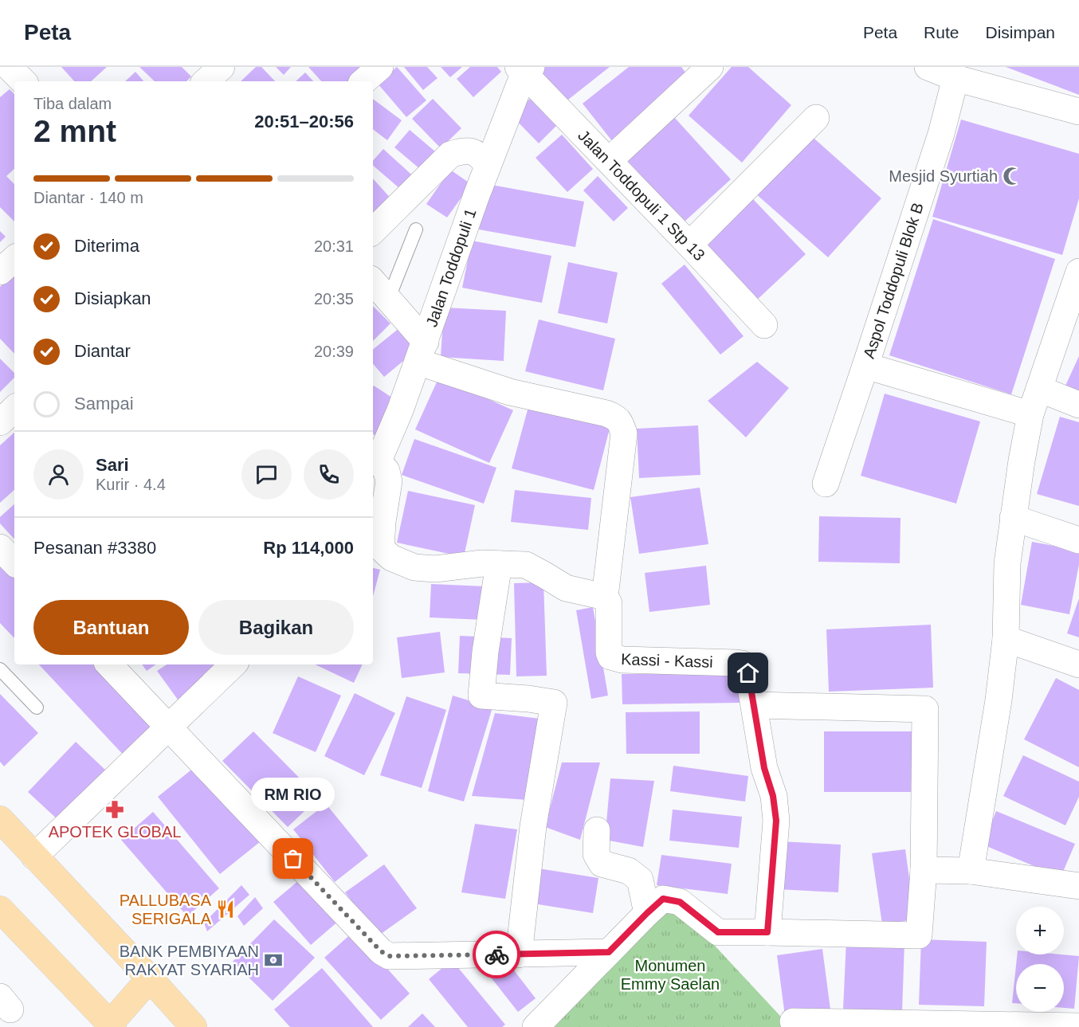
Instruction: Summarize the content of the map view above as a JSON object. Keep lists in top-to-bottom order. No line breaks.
{"streets":{"street":["Jalan Toddopuli 1 Stp 13","Jalan Toddopuli 1","Aspol Toddopuli Blok B","Kassi - Kassi"]},"crossings":[["Jalan Toddopuli 1 Stp 13","Jalan Toddopuli 1"],["Jalan Toddopuli 1","Kassi - Kassi"]],"parks":["Monumen Emmy Saelan"],"places":{"mosque":["Mesjid Syurtiah"],"pharmacy":["APOTEK GLOBAL"],"other":["RM RIO"],"restaurant":["PALLUBASA SERIGALA"],"bank":["BANK PEMBIYAAN RAKYAT SYARIAH"]},"page":{"header":"Peta","nav":["Peta","Rute","Disimpan"],"heading":["2 mnt","Tiba dalam","20:51–20:56"],"panel":["Sari","Kurir · 4.4","Pesanan #3380","Rp 114,000"],"bar":"Diantar · 140 m","list":[["Diterima","20:31"],["Disiapkan","20:35"],["Diantar","20:39"],"Sampai"],"buttons":["Bantuan","Bagikan"],"bubble":"RM RIO","map_buttons":["+","−"]}}
